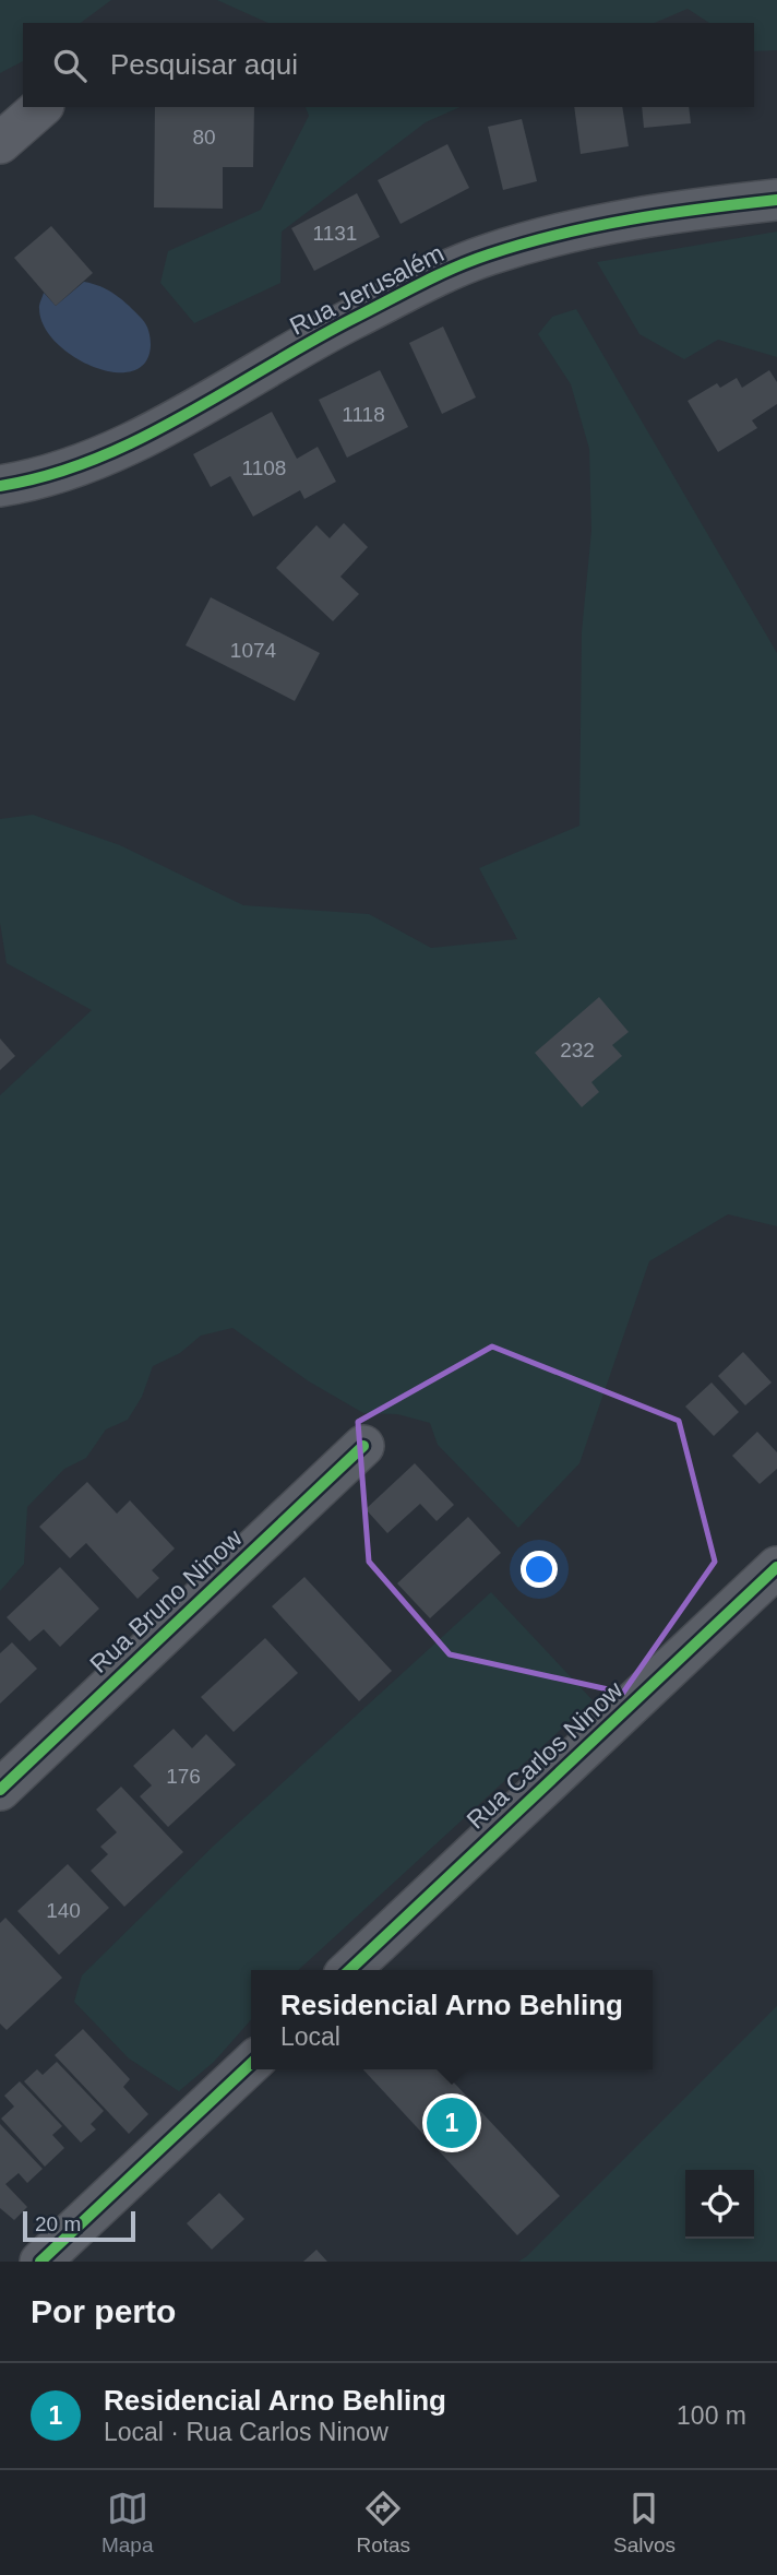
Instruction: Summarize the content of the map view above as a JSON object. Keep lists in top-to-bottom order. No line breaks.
{"streets":{"street":["Rua Jerusalém","Rua Bruno Ninow","Rua Carlos Ninow"]},"house_numbers":["80","1131","1118","1108","1074","232","176","140"],"scale_bar":"20 m","page":{"search":"Pesquisar aqui","popup":["Residencial Arno Behling","Local"],"pins":"1","scale":"20 m","heading":"Por perto","list":[{"mark":"1","name":"Residencial Arno Behling","note":"Local · Rua Carlos Ninow","value":"100 m"}],"nav":["Mapa","Rotas","Salvos"]}}
